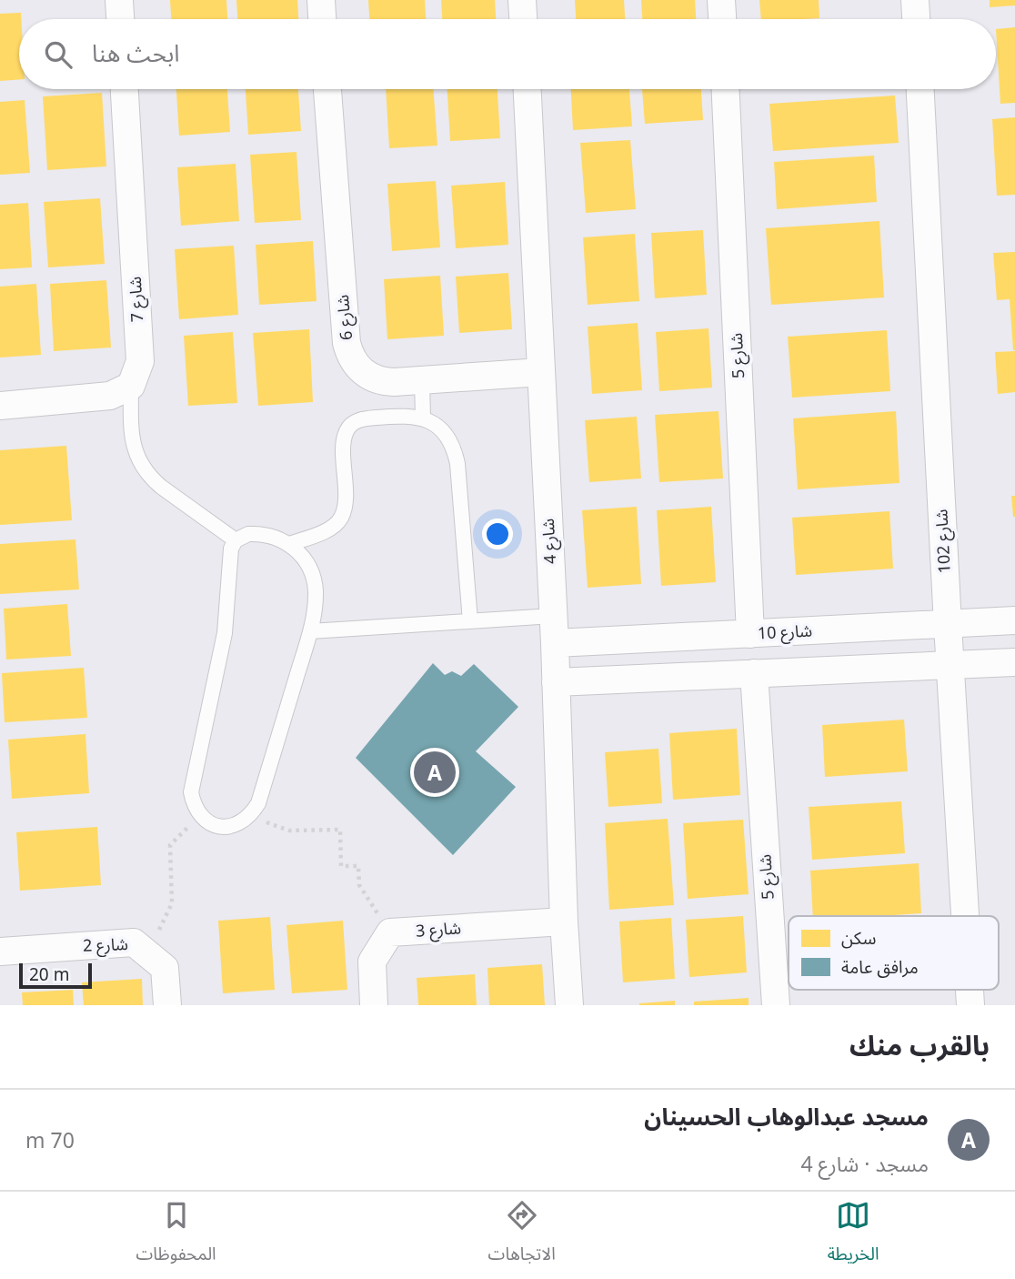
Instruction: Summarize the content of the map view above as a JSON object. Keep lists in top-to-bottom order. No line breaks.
{"streets":{"street":["شارع 7","شارع 6","شارع 5","شارع 4","شارع 102","شارع 10","شارع 3","شارع 2"]},"crossings":[["شارع 6","شارع 4"],["شارع 5","شارع 10"],["شارع 4","شارع 10"],["شارع 4","شارع 3"],["شارع 102","شارع 10"]],"legend":["سكن","مرافق عامة"],"scale_bar":"20 m","page":{"search":"ابحث هنا","pins":"A","scale":"20 m","heading":"بالقرب منك","list":[{"mark":"A","name":"مسجد عبدالوهاب الحسينان","note":"مسجد · شارع 4","value":"70 m"}],"nav":["الخريطة","الاتجاهات","المحفوظات"]}}
